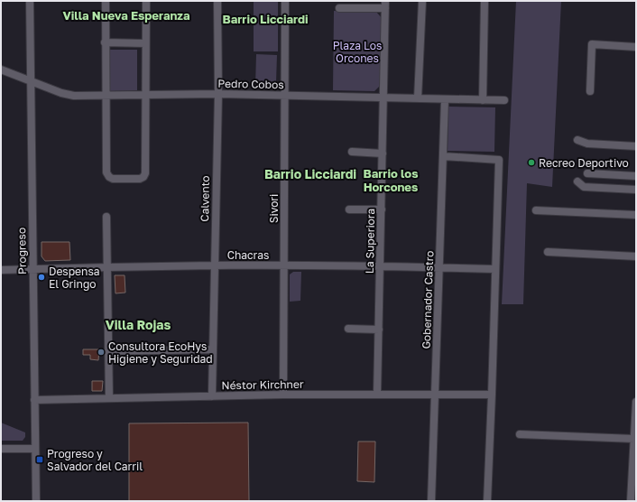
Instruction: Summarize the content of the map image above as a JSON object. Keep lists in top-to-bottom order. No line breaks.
{"streets":{"street":["Pedro Cobos","Calvento","Sivori","La Superiora","Progreso","Chacras","Gobernador Castro","Néstor Kirchner"]},"crossings":[["Pedro Cobos","Calvento"],["Pedro Cobos","Sivori"],["Pedro Cobos","La Superiora"],["Pedro Cobos","Progreso"],["Pedro Cobos","Gobernador Castro"],["Calvento","Chacras"],["Calvento","Néstor Kirchner"],["Sivori","Chacras"],["Sivori","Néstor Kirchner"],["La Superiora","Chacras"],["La Superiora","Néstor Kirchner"],["Progreso","Chacras"],["Progreso","Néstor Kirchner"],["Chacras","Gobernador Castro"],["Gobernador Castro","Néstor Kirchner"]],"districts":["Villa Nueva Esperanza","Barrio Licciardi","Barrio Licciardi","Barrio los Horcones","Villa Rojas"],"parks":["Plaza Los Orcones"],"places":{"other":["Recreo Deportivo","Despensa El Gringo","Consultora EcoHys Higiene y Seguridad"],"transit":["Progreso y Salvador del Carril"]}}
